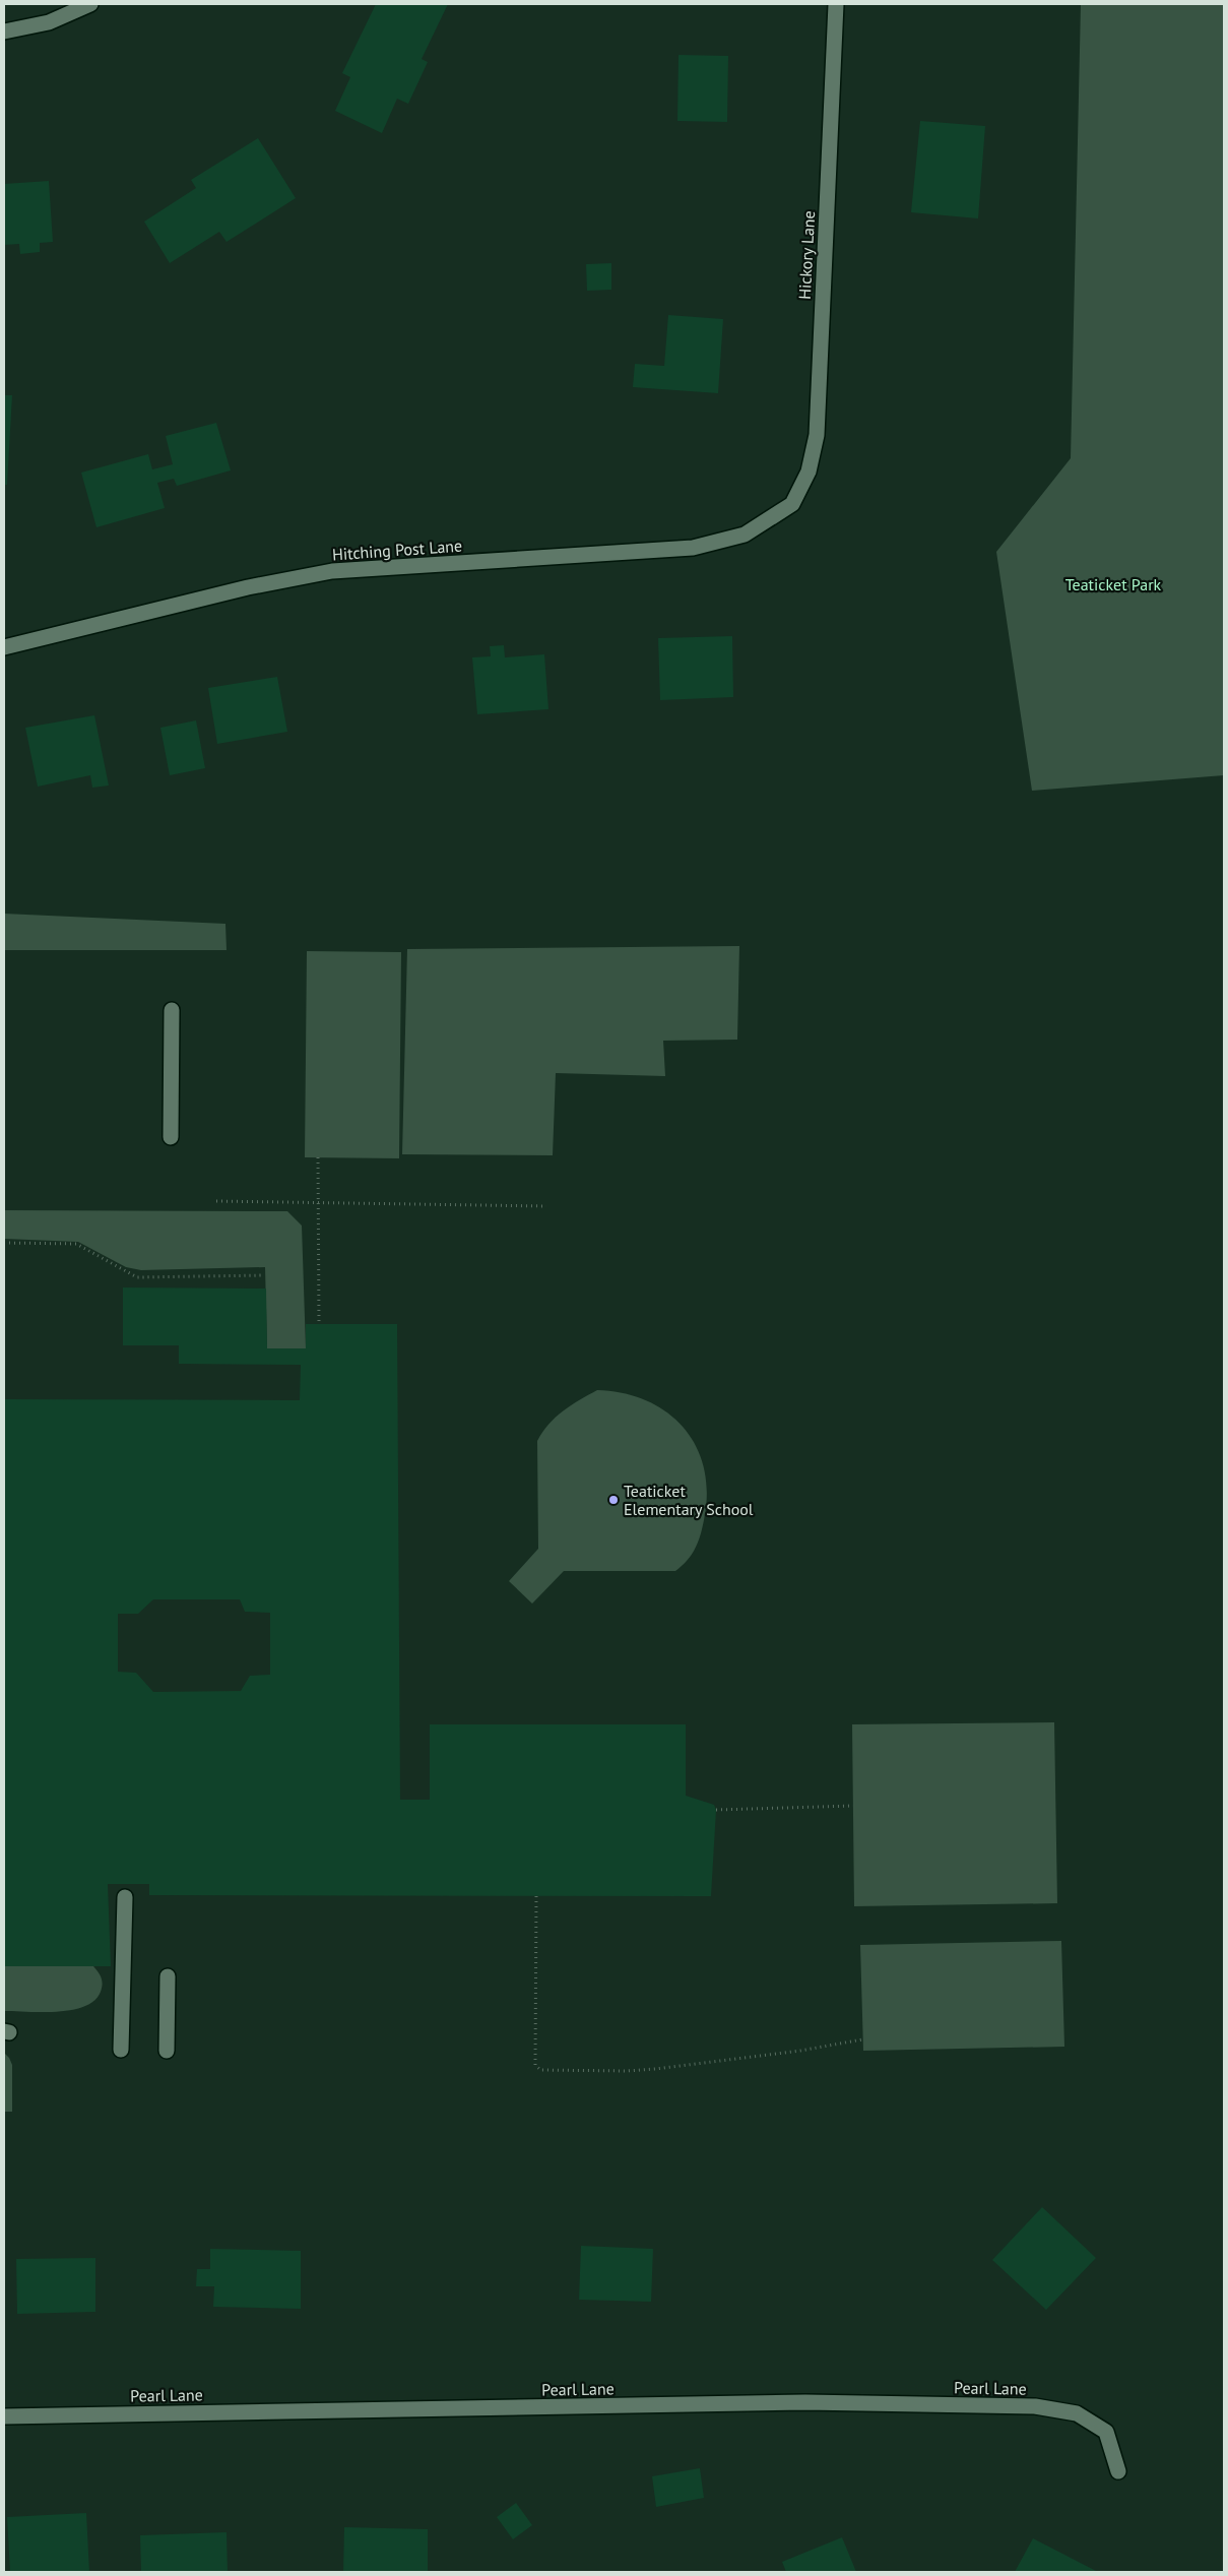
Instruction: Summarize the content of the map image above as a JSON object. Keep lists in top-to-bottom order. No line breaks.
{"streets":{"street":["Hickory Lane","Hitching Post Lane","Pearl Lane"]},"crossings":[["Hickory Lane","Hitching Post Lane"]],"parks":["Teaticket Park"],"places":["Teaticket Elementary School"]}
